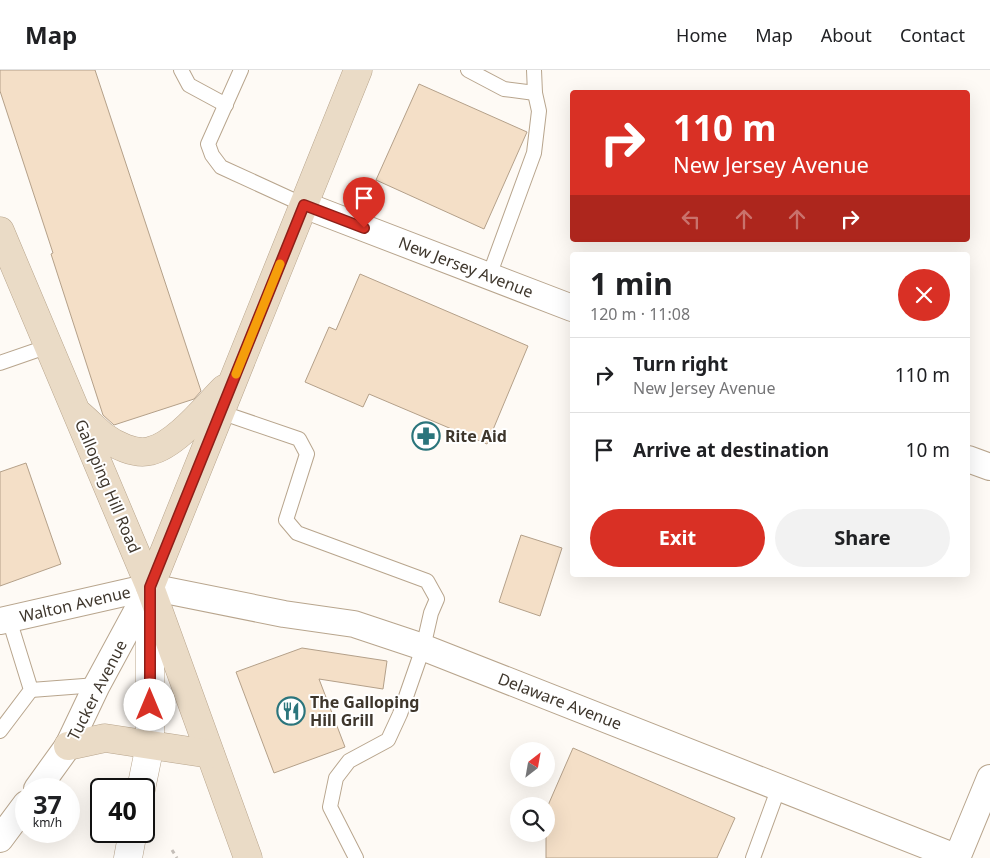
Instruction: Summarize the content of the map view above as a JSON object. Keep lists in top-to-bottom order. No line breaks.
{"streets":{"main road":["Galloping Hill Road"],"street":["New Jersey Avenue","Walton Avenue","Tucker Avenue","Delaware Avenue"]},"crossings":[["Galloping Hill Road","Walton Avenue"],["Galloping Hill Road","Tucker Avenue"],["Galloping Hill Road","Delaware Avenue"],["Walton Avenue","Tucker Avenue"],["Walton Avenue","Delaware Avenue"],["Tucker Avenue","Delaware Avenue"]],"places":{"pharmacy":["Rite Aid"],"restaurant":["The Galloping Hill Grill"]},"north":"top right","page":{"header":"Map","nav":["Home","Map","About","Contact"],"turn":["110 m","New Jersey Avenue"],"heading":["1 min","120 m · 11:08"],"list":[{"name":"Turn right","note":"New Jersey Avenue","value":"110 m"},{"name":"Arrive at destination","value":"10 m"}],"buttons":["Exit","Share"],"speed":"37 km/h","limit":"40"}}
